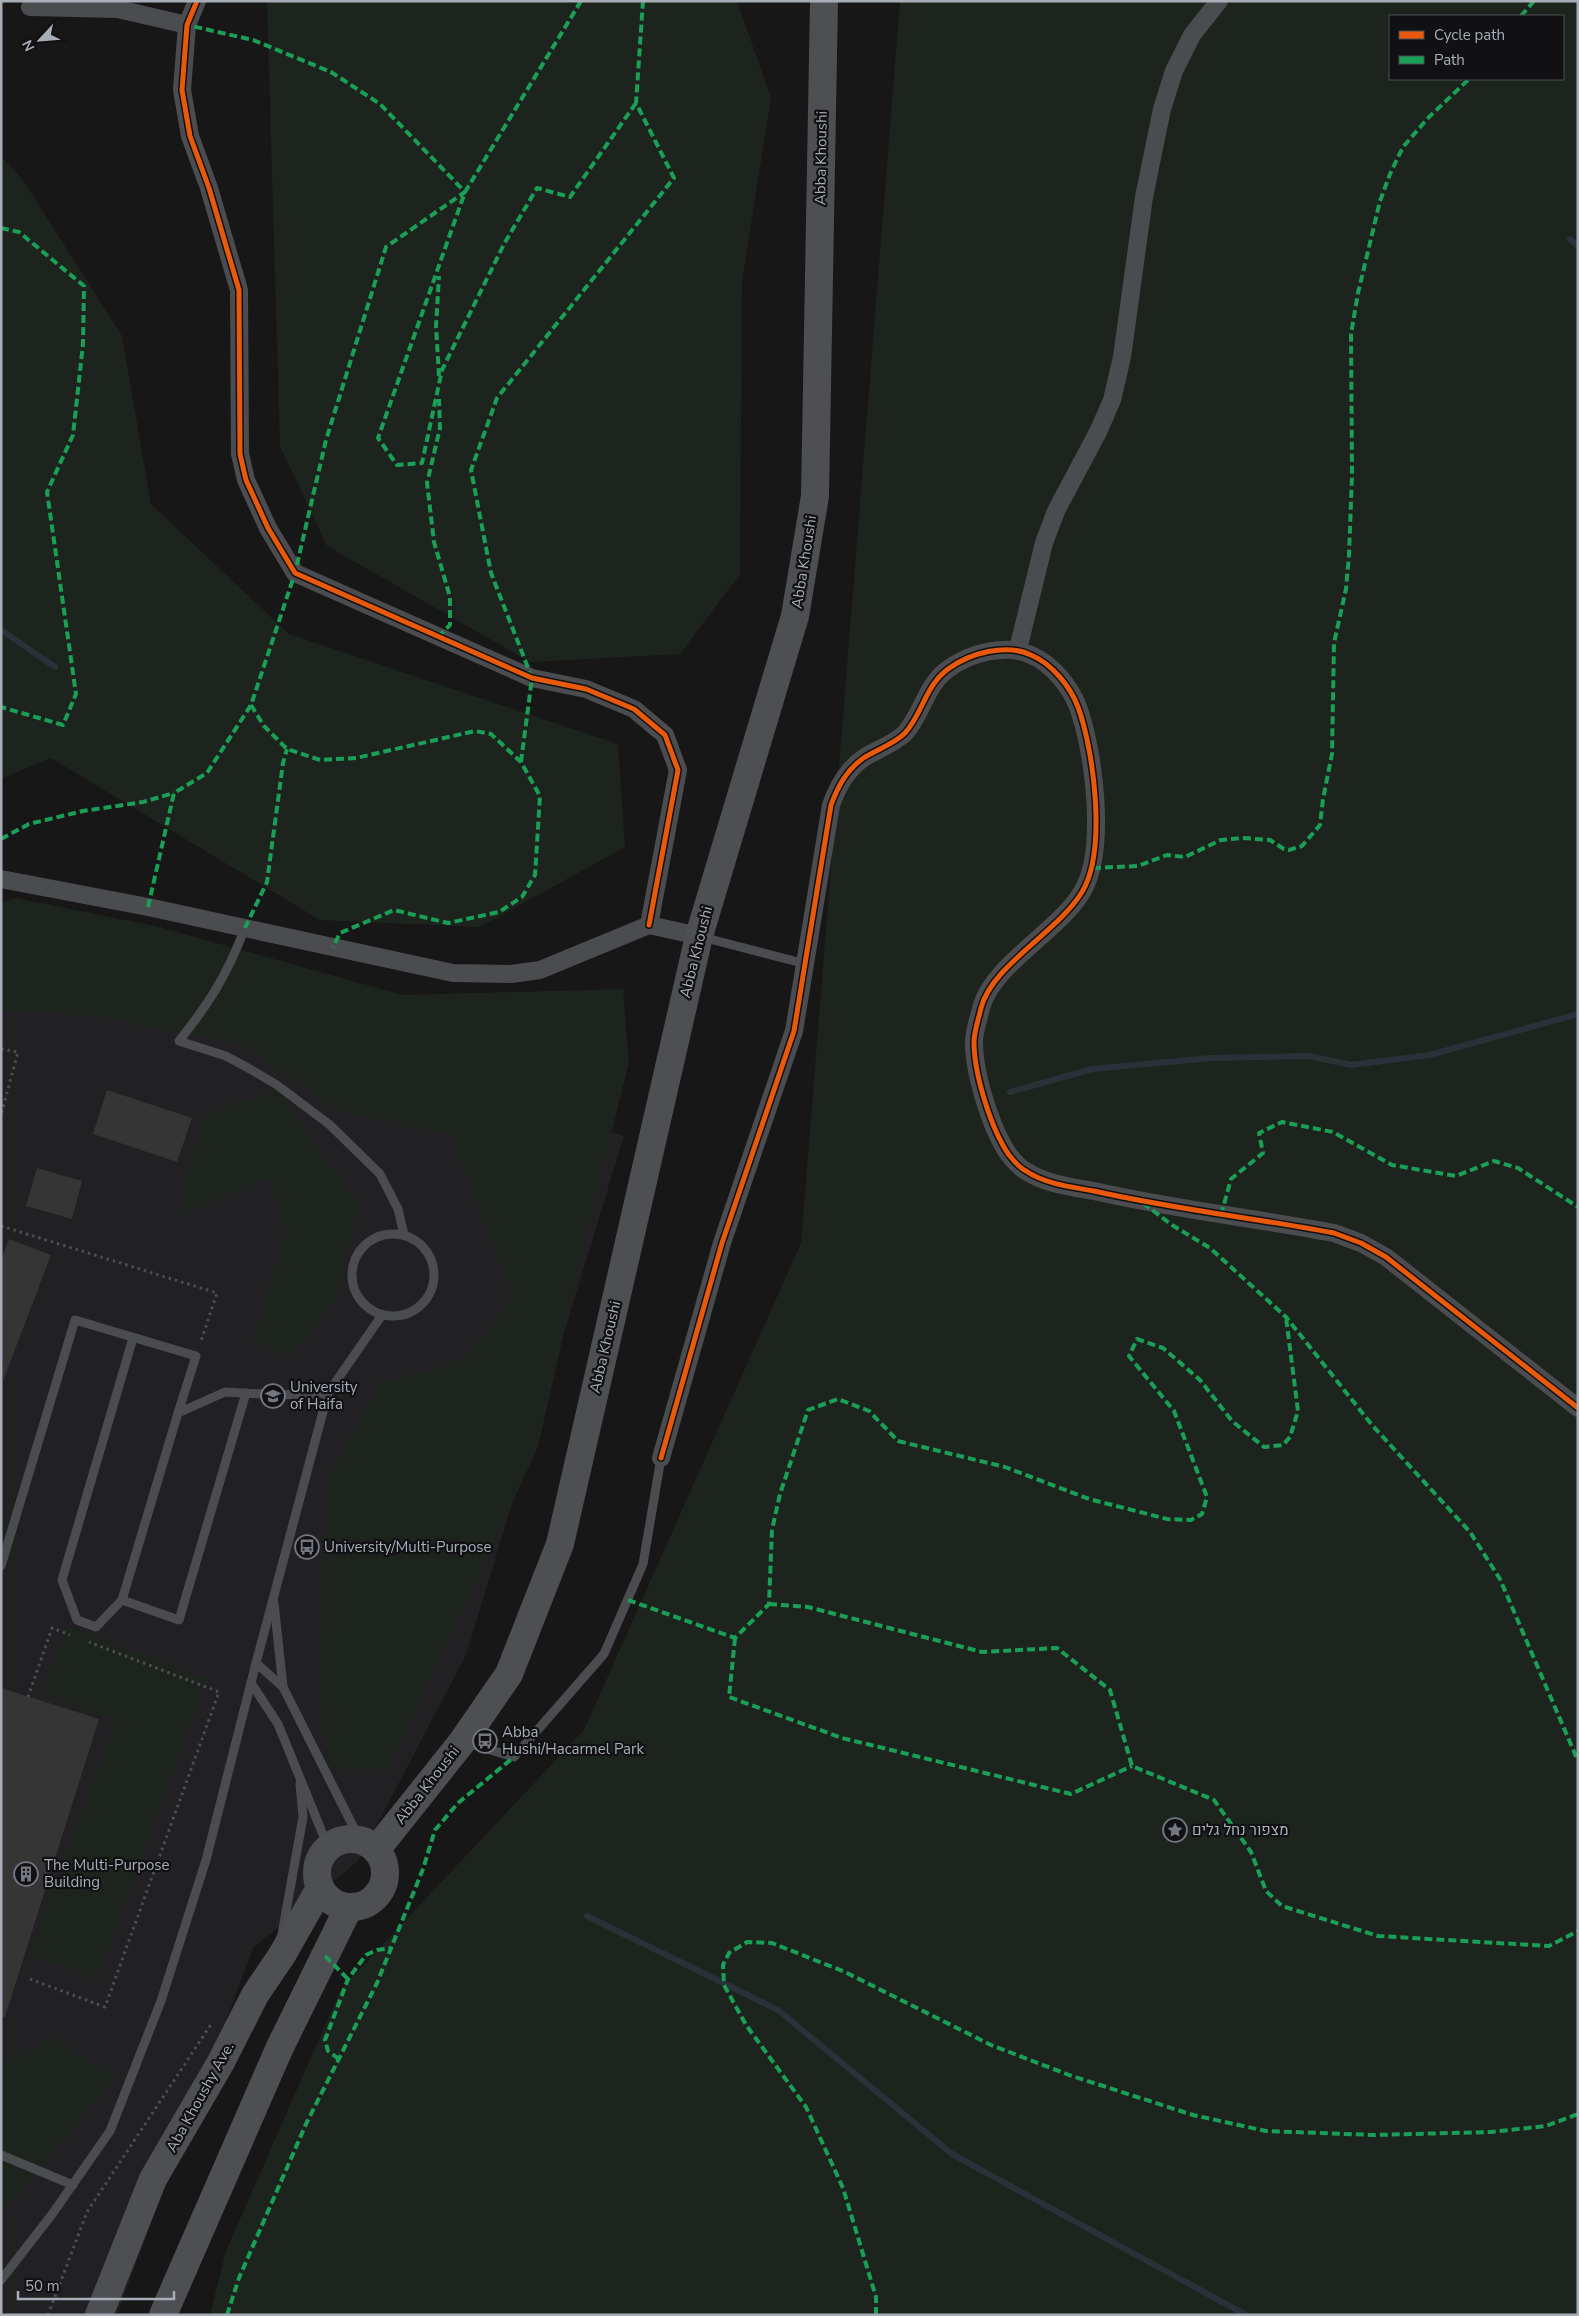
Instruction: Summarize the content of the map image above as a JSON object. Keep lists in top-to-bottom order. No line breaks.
{"streets":{"main road":["Abba Khoushi","Aba Khoushy Ave."]},"crossings":[["Abba Khoushi","Aba Khoushy Ave."]],"places":{"school or university":["University of Haifa"],"bus stop":["University/Multi-Purpose","Abba Hushi/Hacarmel Park"],"place":["מצפור נחל גלים"],"building":["The Multi-Purpose Building"]},"legend":["Cycle path","Path"],"scale_bar":"50 m","north":"bottom left"}
